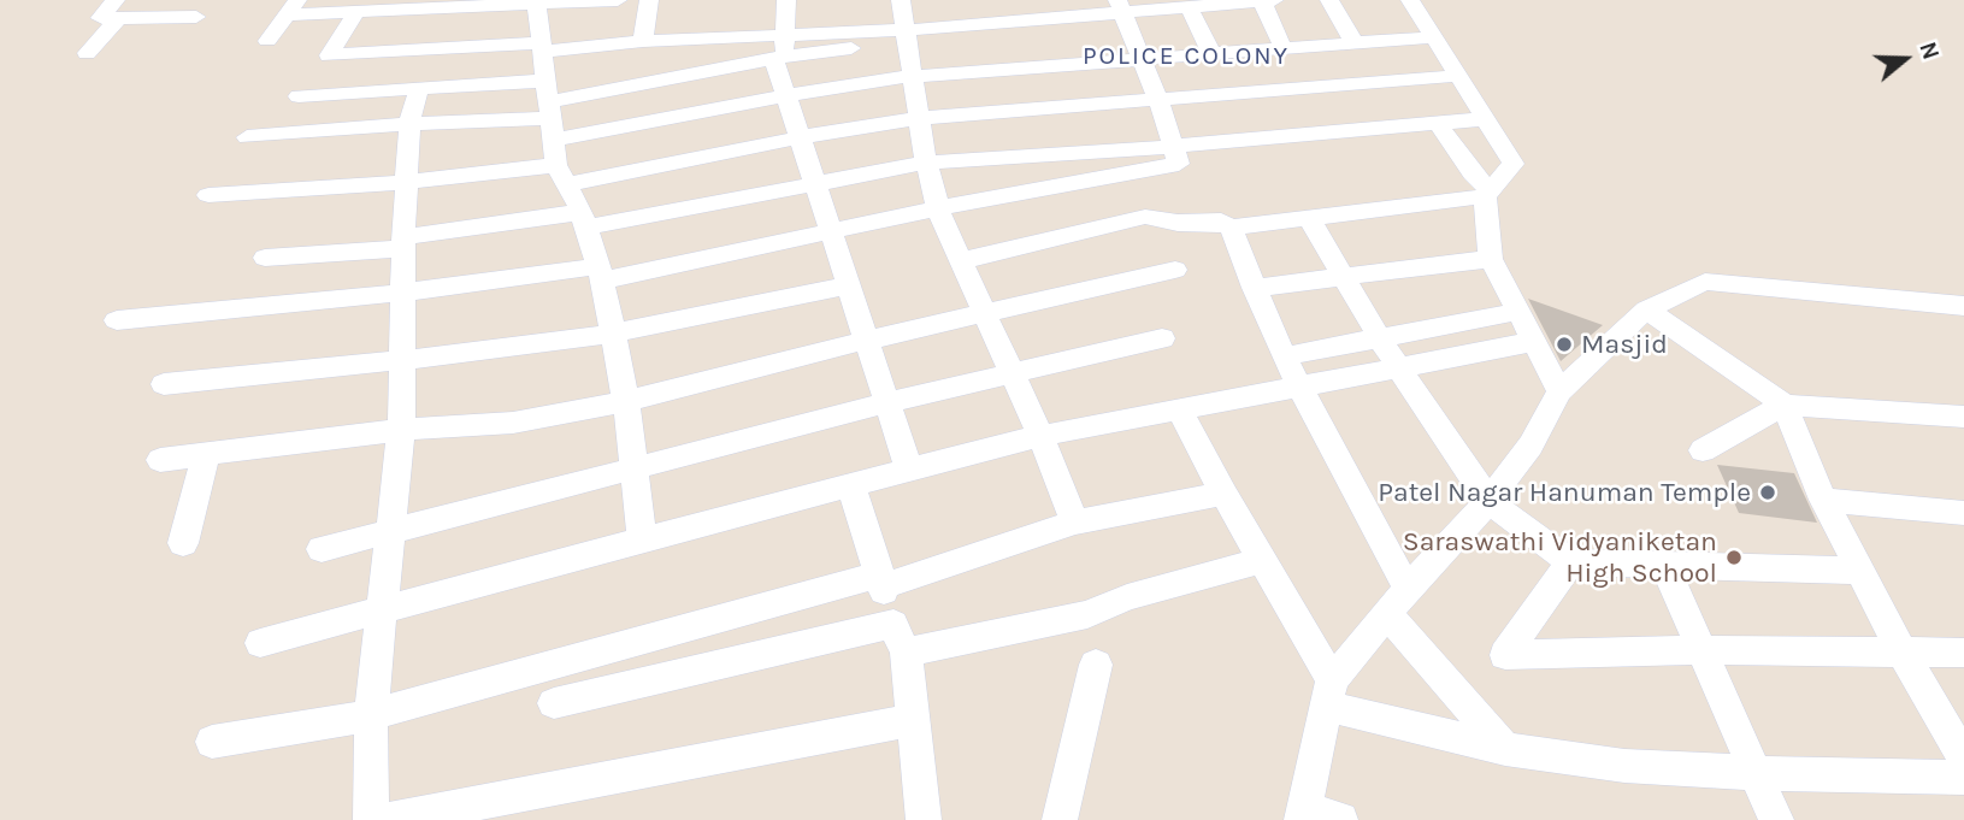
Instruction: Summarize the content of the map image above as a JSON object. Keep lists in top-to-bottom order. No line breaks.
{"districts":["POLICE COLONY"],"places":["Masjid","Patel Nagar Hanuman Temple","Saraswathi Vidyaniketan High School"],"north":"right"}
